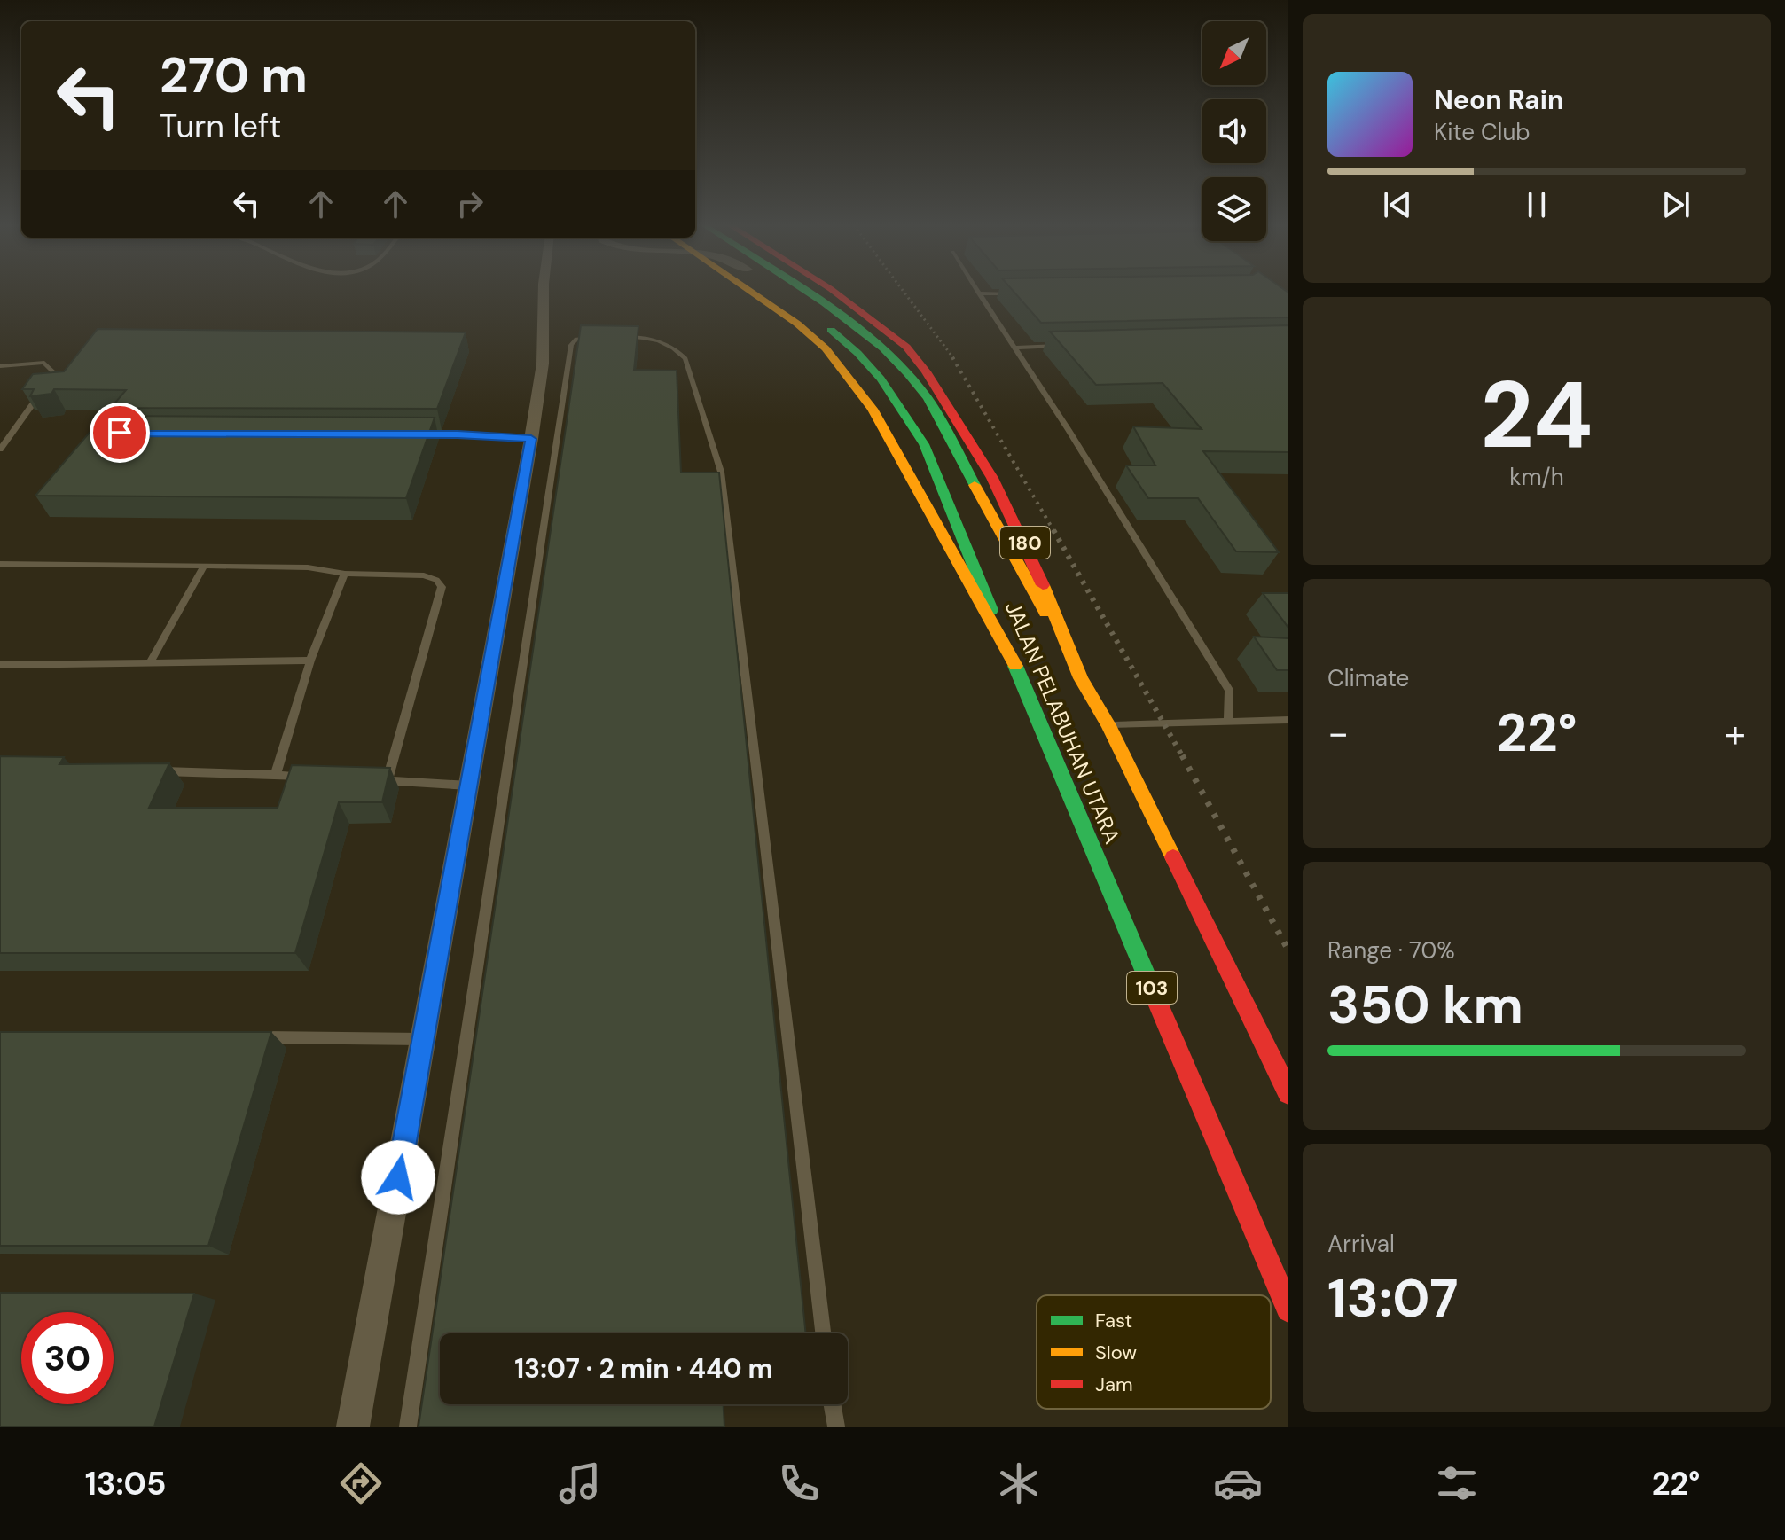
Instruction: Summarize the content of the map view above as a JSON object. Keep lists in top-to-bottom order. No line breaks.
{"streets":{"main road":["180","JALAN PELABUHAN UTARA","103"]},"crossings":[["180","JALAN PELABUHAN UTARA"]],"legend":["Fast","Slow","Jam"],"north":"bottom left","page":{"turn":["270 m","Turn left"],"song":["Neon Rain","Kite Club"],"tile":[["24","km/h"],"Climate",["Range · 70%","350 km"],["Arrival","13:07"]],"heat":["−","22°","+"],"limit":"30","trip":"13:07 · 2 min · 440 m","tabs":["13:05","22°"]}}
